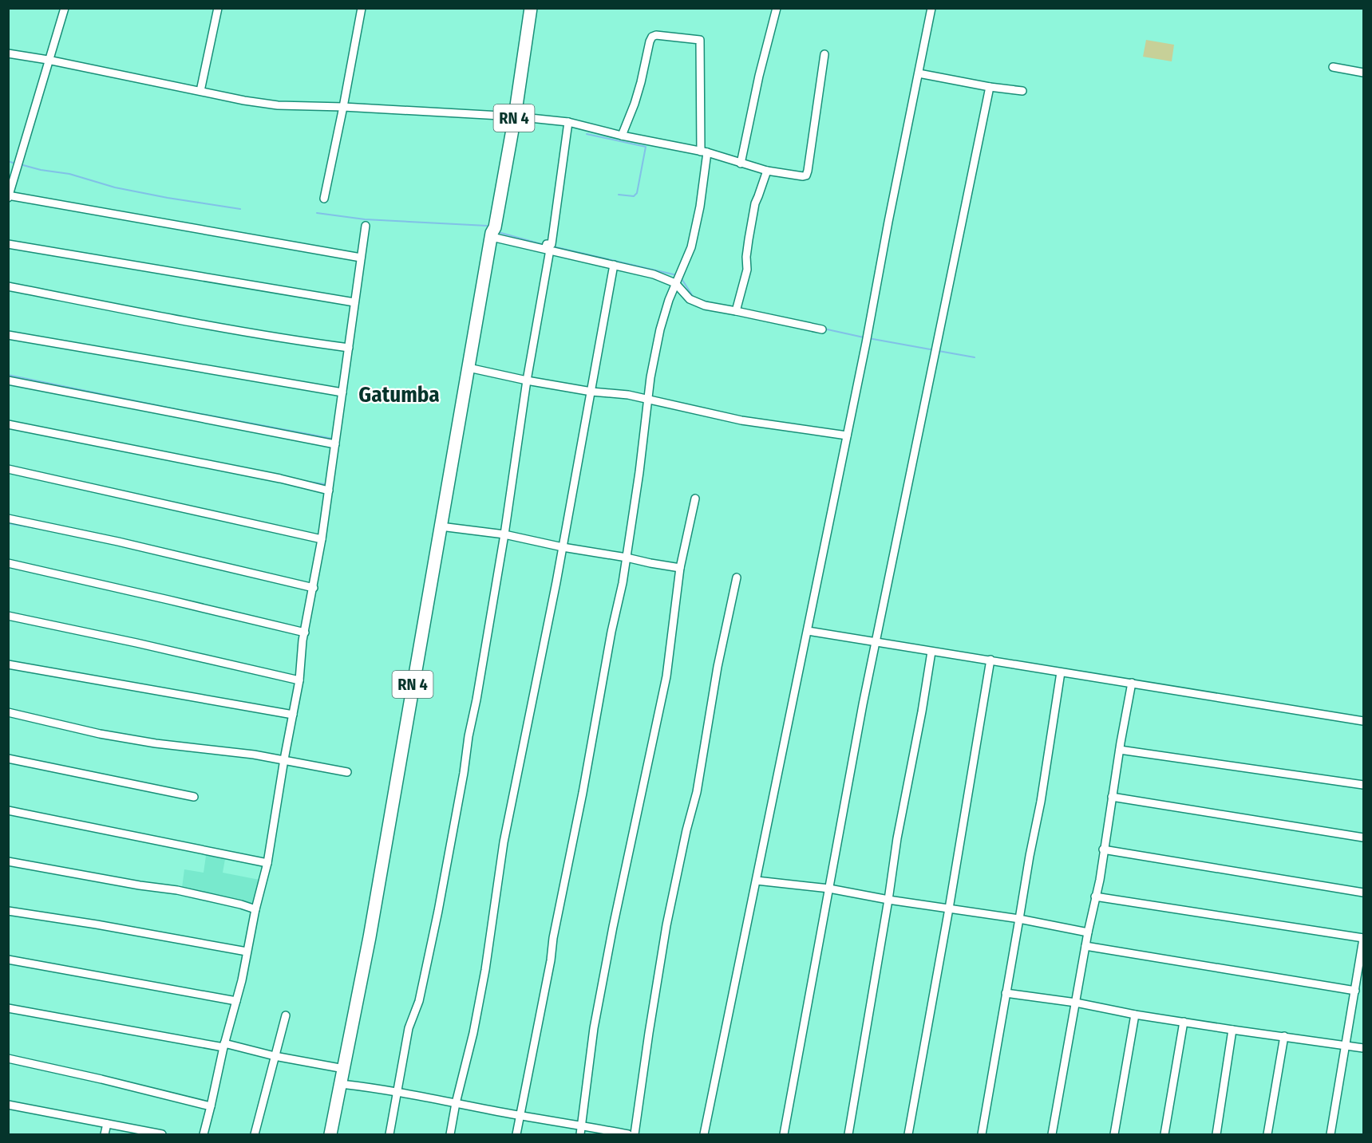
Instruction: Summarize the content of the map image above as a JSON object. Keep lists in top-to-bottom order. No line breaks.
{"streets":{"main road":["RN 4"]},"districts":["Gatumba"]}
